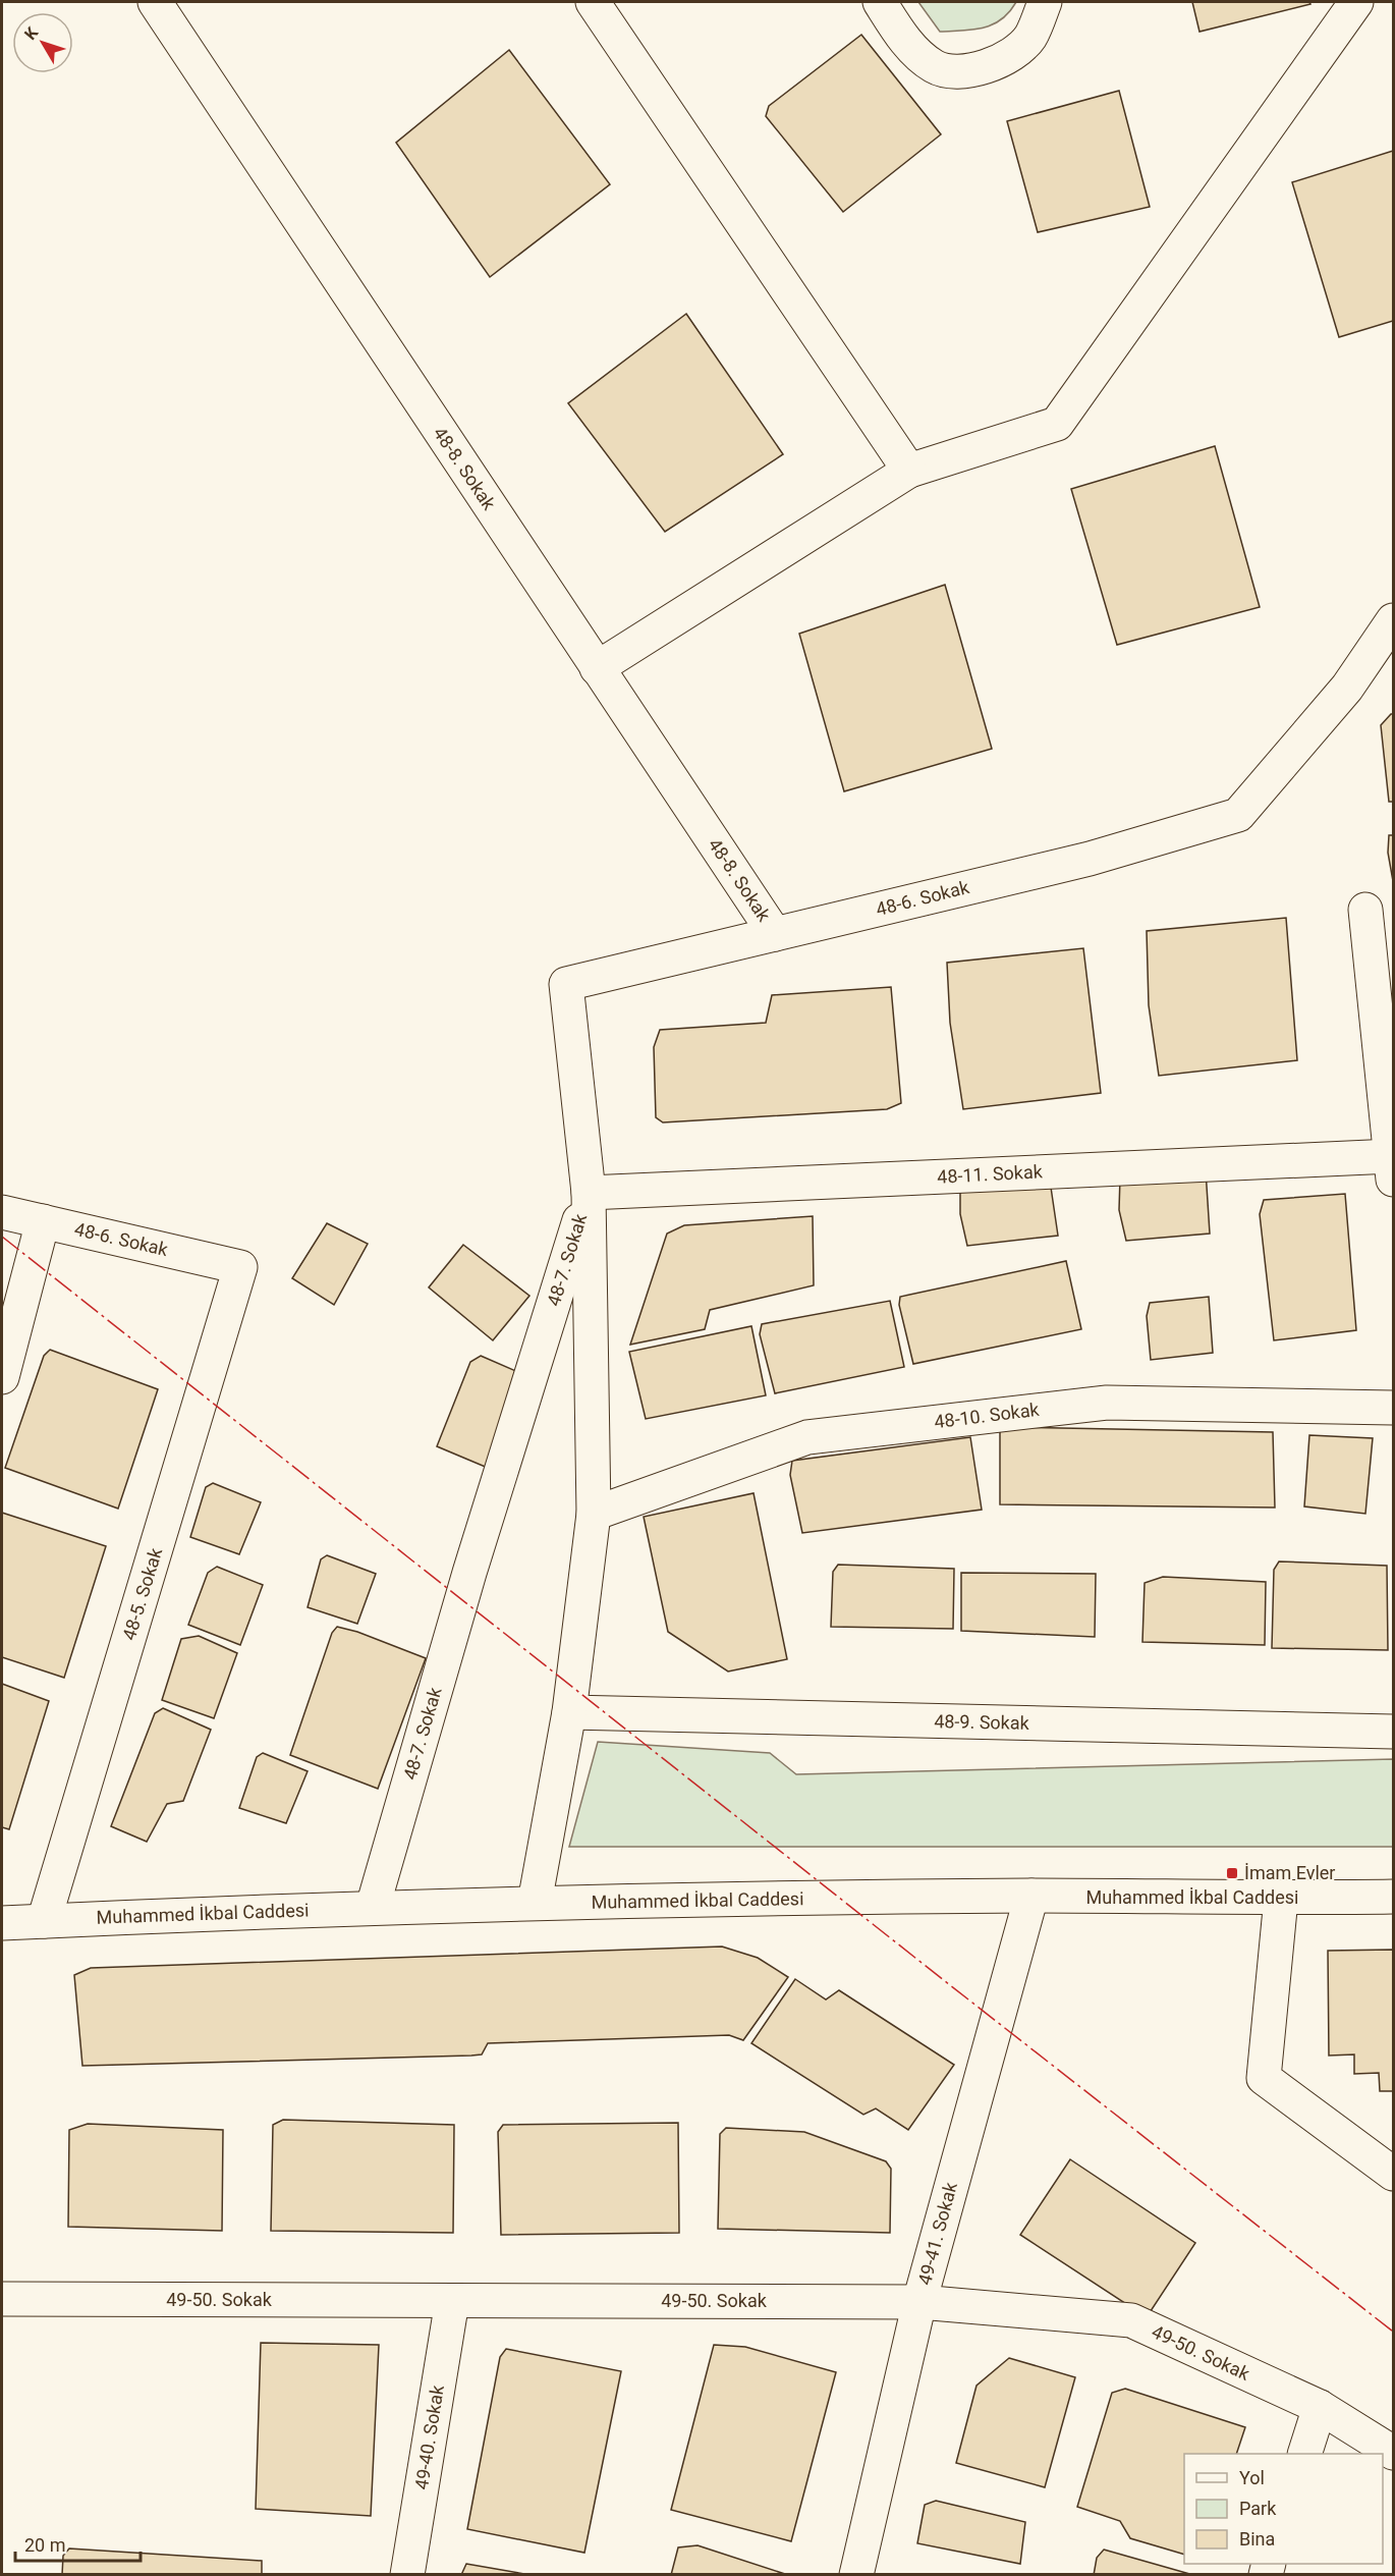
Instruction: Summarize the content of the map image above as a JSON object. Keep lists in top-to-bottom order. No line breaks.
{"streets":{"street":["48-8. Sokak","48-6. Sokak","48-11. Sokak","48-7. Sokak","48-10. Sokak","48-5. Sokak","48-9. Sokak","Muhammed İkbal Caddesi","49-41. Sokak","49-50. Sokak","49-40. Sokak"]},"crossings":[["48-8. Sokak","48-6. Sokak"],["48-6. Sokak","48-11. Sokak"],["48-6. Sokak","48-7. Sokak"],["48-6. Sokak","48-5. Sokak"],["48-11. Sokak","48-7. Sokak"],["48-7. Sokak","48-10. Sokak"],["48-7. Sokak","48-9. Sokak"],["48-7. Sokak","Muhammed İkbal Caddesi"],["48-5. Sokak","Muhammed İkbal Caddesi"],["Muhammed İkbal Caddesi","49-41. Sokak"],["49-41. Sokak","49-50. Sokak"],["49-50. Sokak","49-40. Sokak"]],"places":{"transit":["İmam Evler"]},"legend":["Yol","Park","Bina"],"scale_bar":"20 m","north":"top left"}
